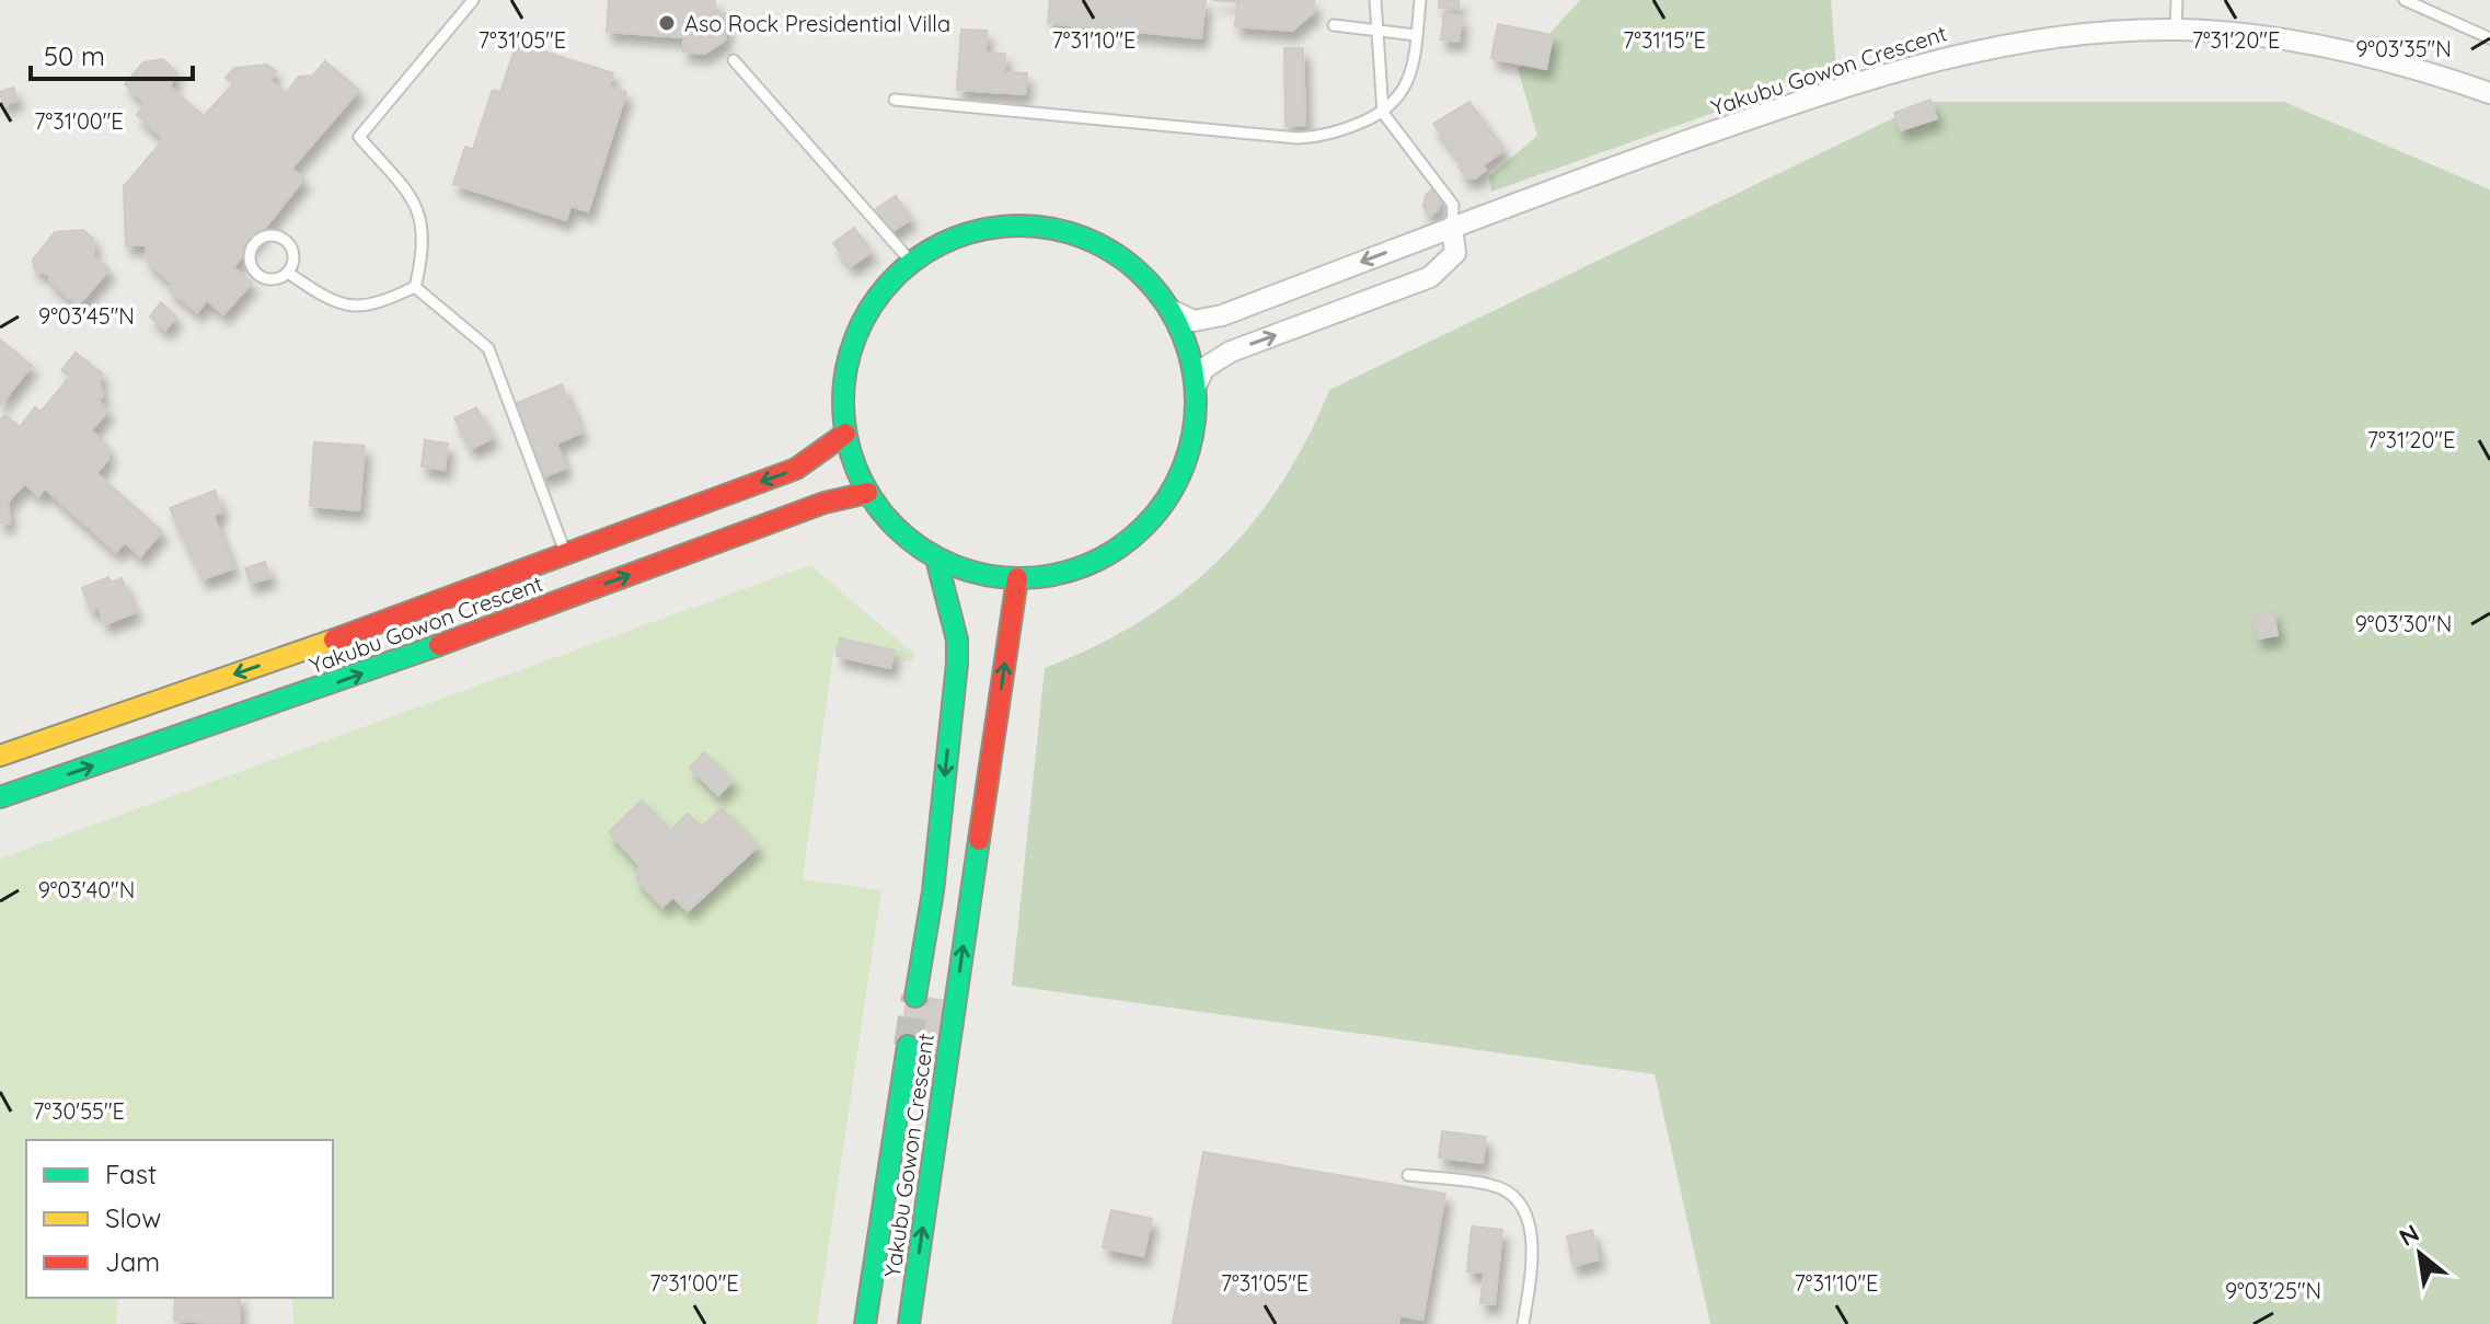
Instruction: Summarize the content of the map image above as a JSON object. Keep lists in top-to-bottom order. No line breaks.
{"streets":{"street":["Yakubu Gowon Crescent"]},"places":["Aso Rock Presidential Villa"],"legend":["Fast","Slow","Jam"],"scale_bar":"50 m","north":"top left","coordinates":["7°31'05\"E","7°31'10\"E","7°31'15\"E","7°31'20\"E","9°03'35\"N","7°31'00\"E","9°03'45\"N","9°03'30\"N","9°03'40\"N","7°30'55\"E","9°03'25\"N"]}
